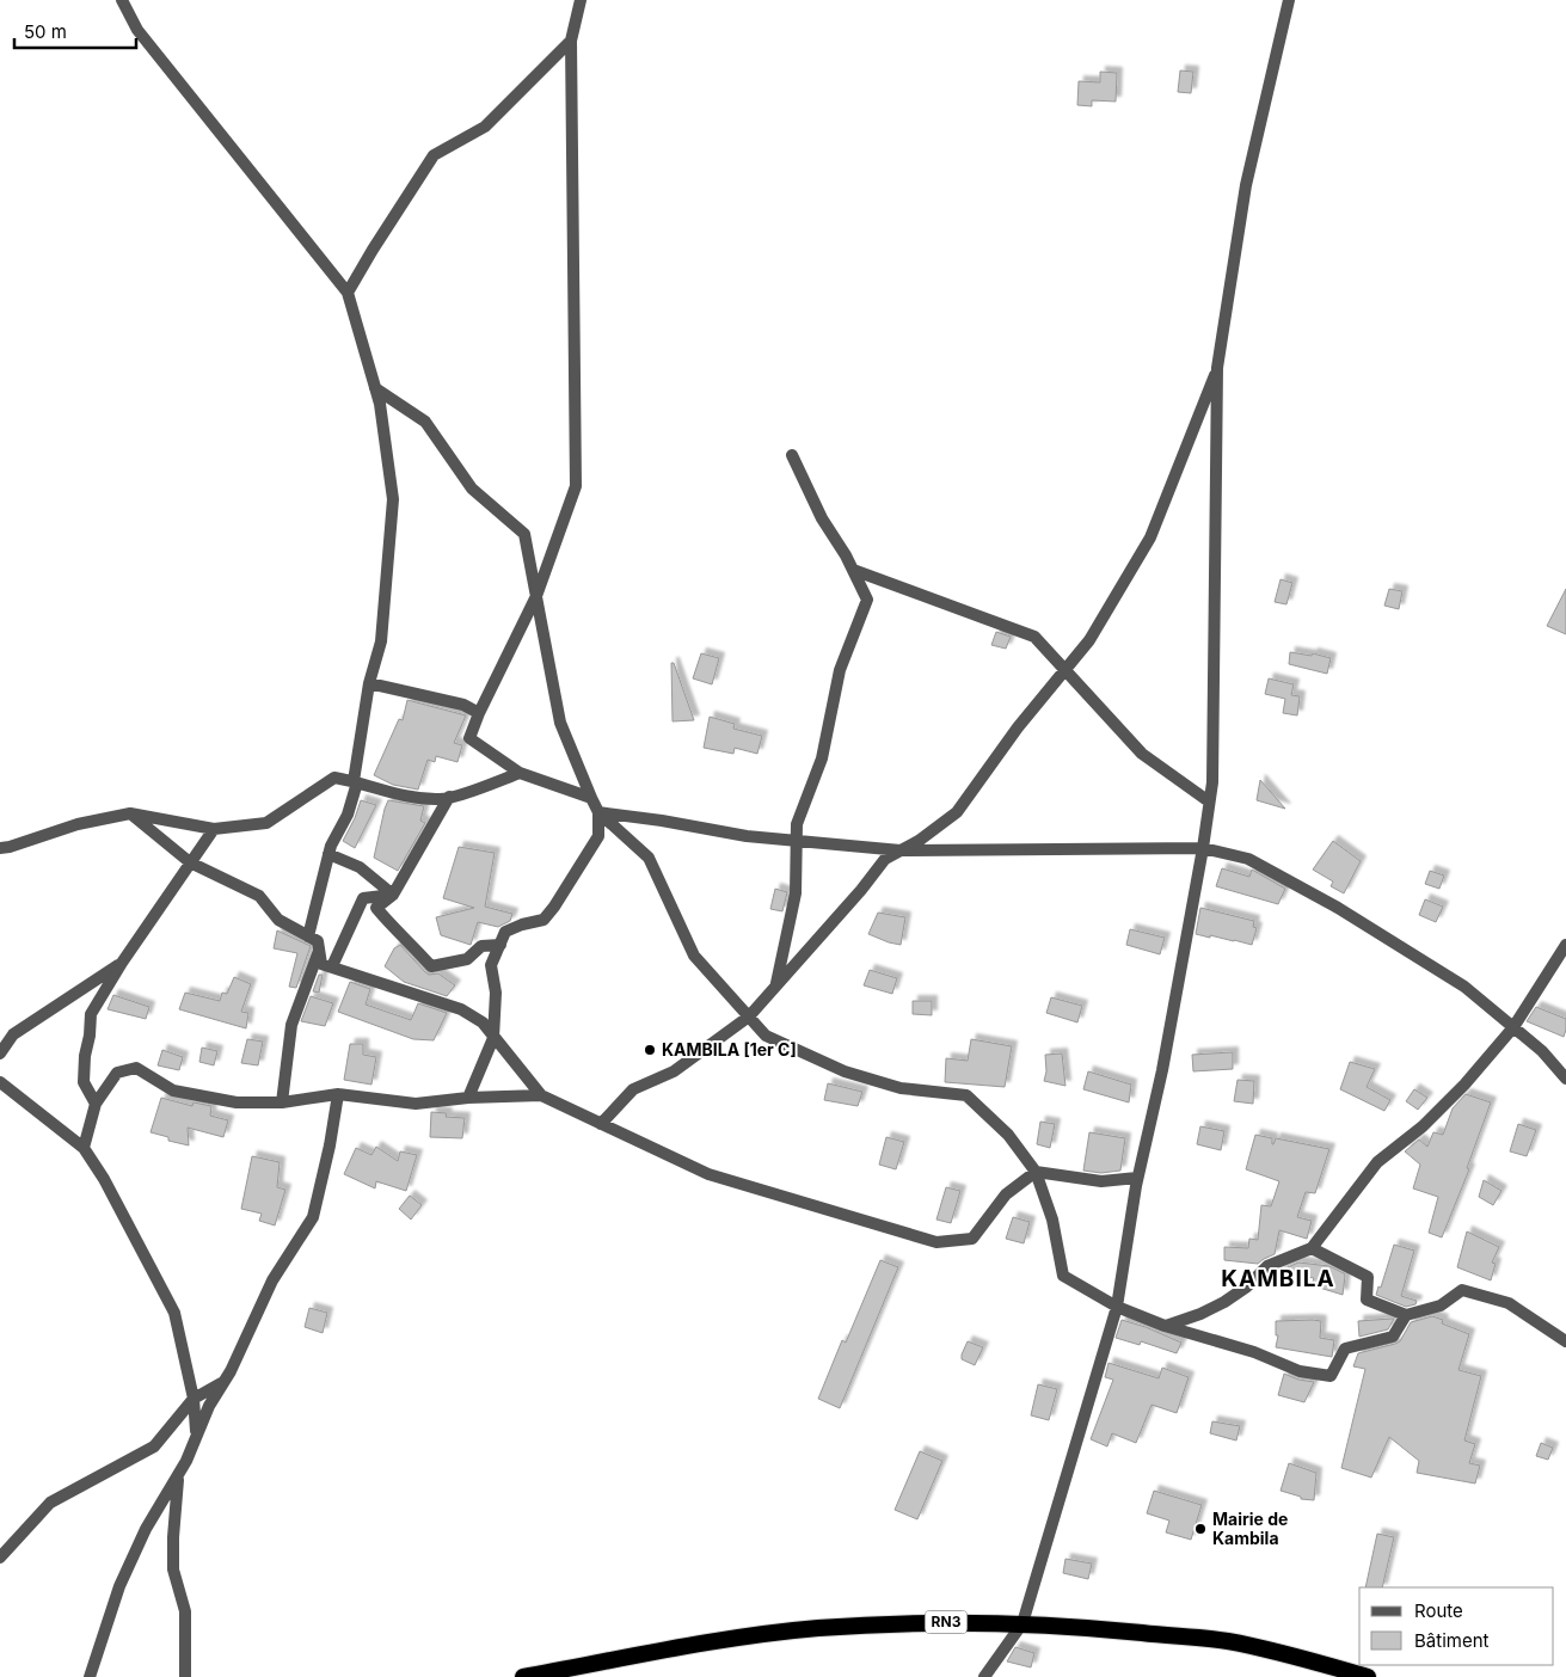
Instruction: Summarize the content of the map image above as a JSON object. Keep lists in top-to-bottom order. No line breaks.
{"streets":{"highway":["RN3"]},"districts":["KAMBILA"],"places":["KAMBILA [1er C]","Mairie de Kambila"],"legend":["Route","Bâtiment"],"scale_bar":"50 m"}
